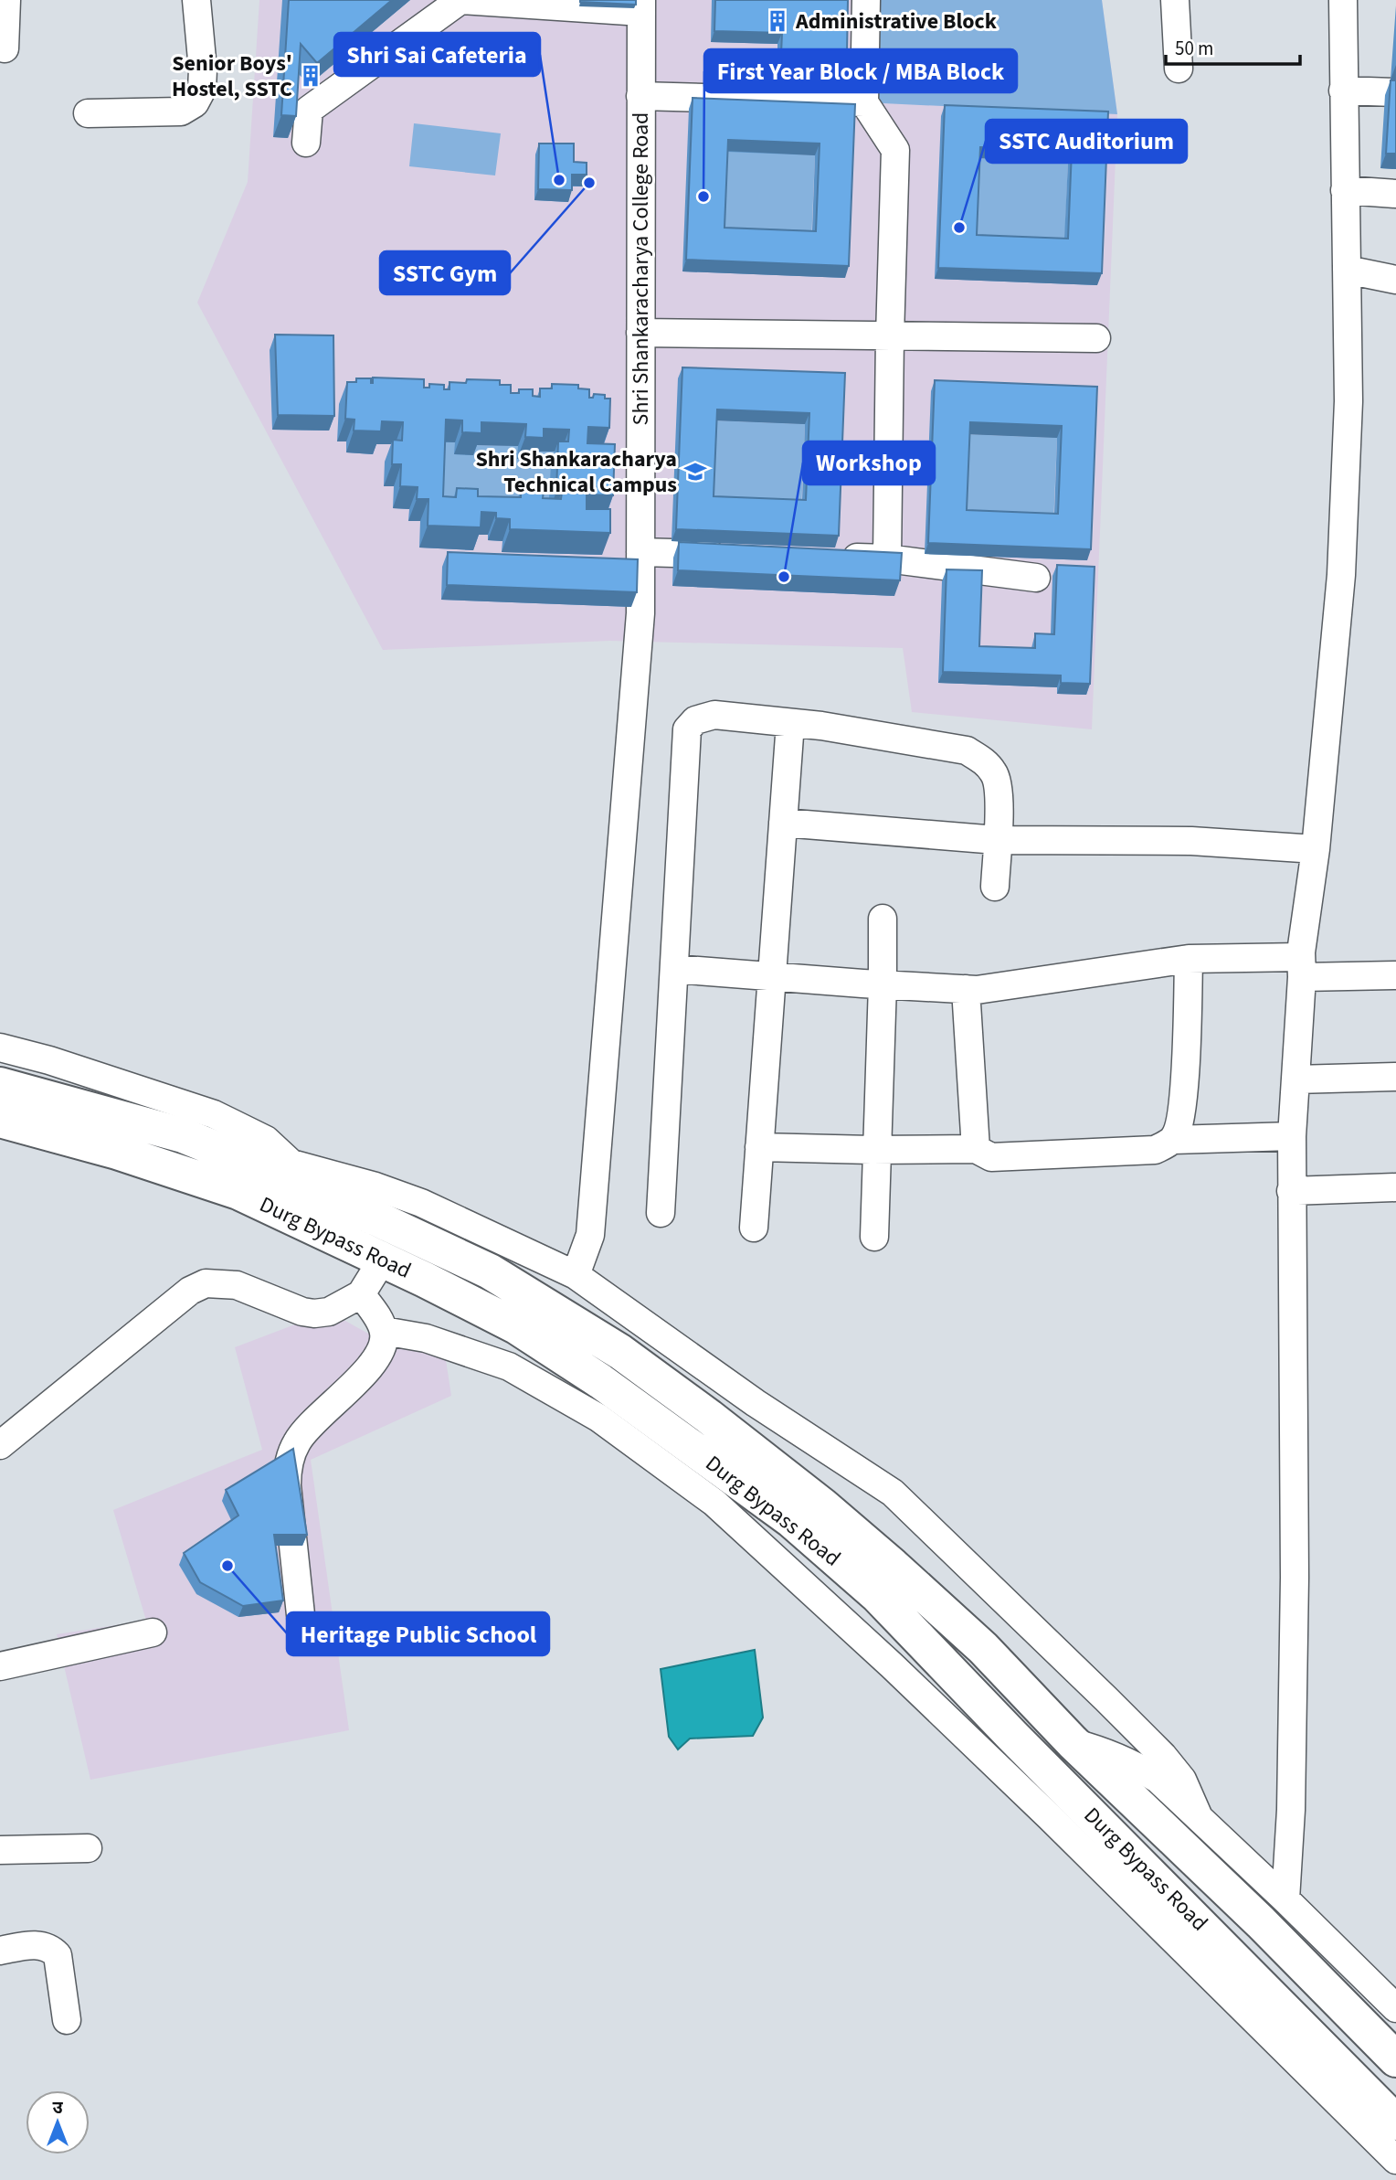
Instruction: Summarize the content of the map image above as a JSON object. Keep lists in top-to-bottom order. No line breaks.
{"streets":{"highway":["Durg Bypass Road"],"street":["Shri Shankaracharya College Road"]},"places":{"building":["Administrative Block","Senior Boys' Hostel, SSTC"],"other":["Shri Sai Cafeteria","SSTC Gym","First Year Block / MBA Block","SSTC Auditorium","Workshop","Heritage Public School"],"school or university":["Shri Shankaracharya Technical Campus"]},"scale_bar":"50 m","north":"top"}
